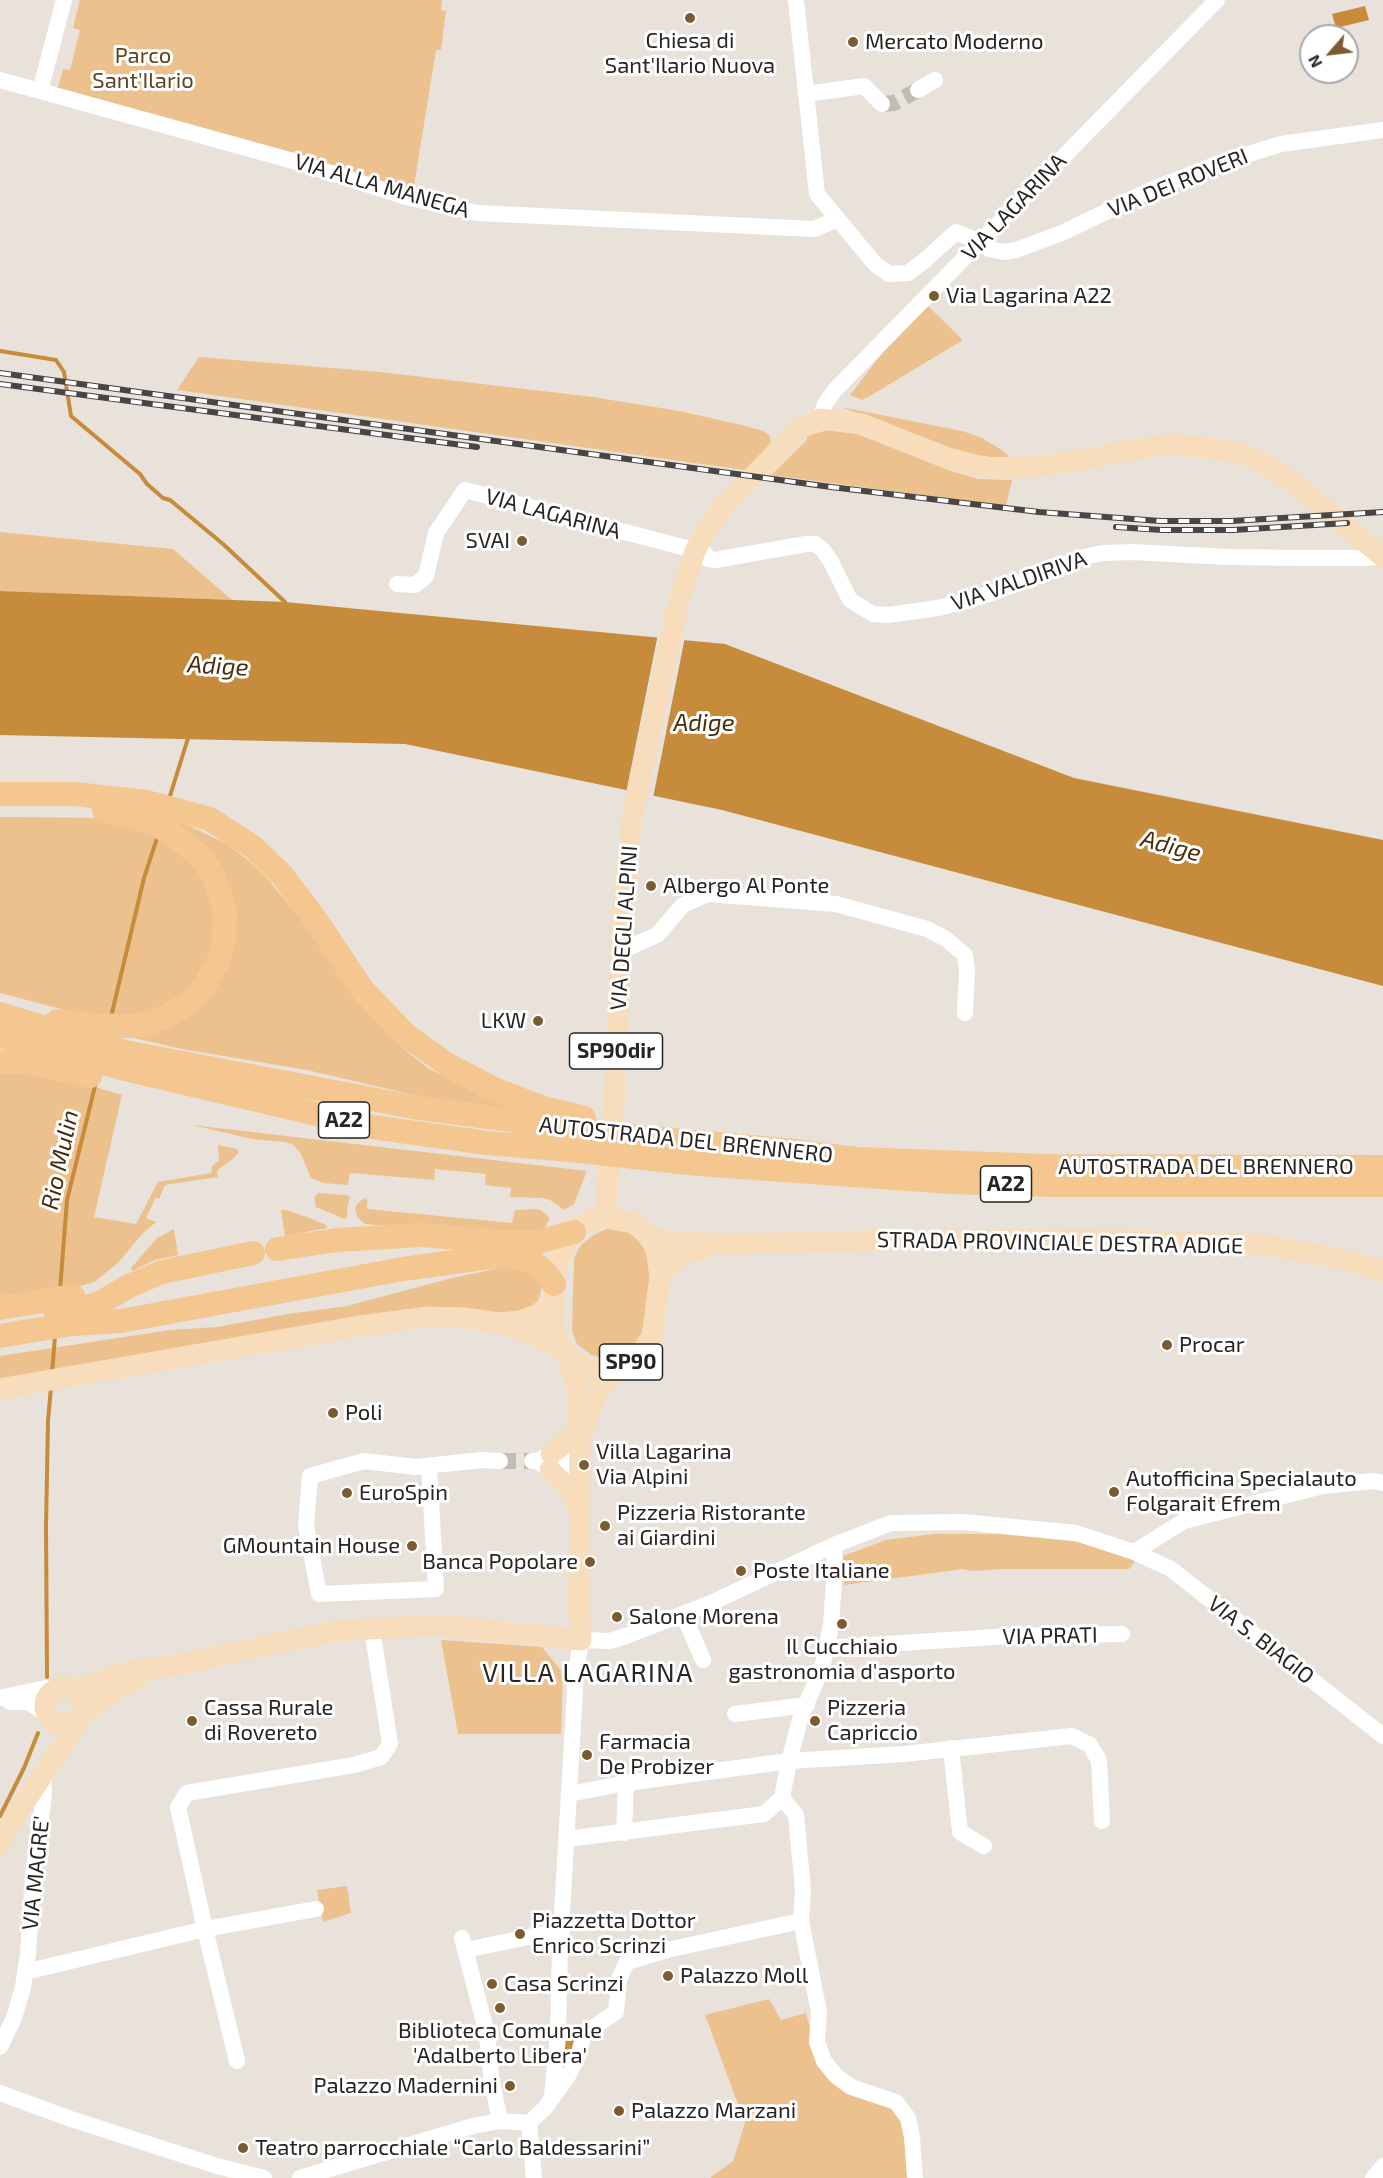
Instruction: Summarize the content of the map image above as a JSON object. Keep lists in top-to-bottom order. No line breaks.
{"streets":{"highway":["A22","AUTOSTRADA DEL BRENNERO"],"main road":["VIA DEGLI ALPINI","SP90dir","STRADA PROVINCIALE DESTRA ADIGE","SP90"],"street":["VIA DEI ROVERI","VIA ALLA MANEGA","VIA LAGARINA","VIA VALDIRIVA","VIA PRATI","VIA S. BIAGIO","VIA MAGRE'"]},"crossings":[["VIA DEI ROVERI","VIA ALLA MANEGA"],["VIA DEI ROVERI","VIA LAGARINA"],["VIA LAGARINA","VIA VALDIRIVA"],["VIA LAGARINA","VIA DEGLI ALPINI"],["VIA LAGARINA","SP90dir"],["VIA VALDIRIVA","VIA DEGLI ALPINI"],["VIA VALDIRIVA","SP90dir"],["VIA DEGLI ALPINI","SP90dir"],["VIA DEGLI ALPINI","STRADA PROVINCIALE DESTRA ADIGE"],["VIA DEGLI ALPINI","SP90"],["STRADA PROVINCIALE DESTRA ADIGE","SP90"]],"districts":["VILLA LAGARINA"],"water":["Adige","Rio Mulin"],"parks":["Parco Sant'Ilario"],"places":["Chiesa di Sant'Ilario Nuova","Mercato Moderno","Via Lagarina A22","SVAI","Albergo Al Ponte","LKW","Procar","Poli","Villa Lagarina Via Alpini","Autofficina Specialauto Folgarait Efrem","EuroSpin","Pizzeria Ristorante ai Giardini","GMountain House","Banca Popolare","Poste Italiane","Salone Morena","Il Cucchiaio gastronomia d'asporto","Cassa Rurale di Rovereto","Pizzeria Capriccio","Farmacia De Probizer","Piazzetta Dottor Enrico Scrinzi","Palazzo Moll","Casa Scrinzi","Biblioteca Comunale 'Adalberto Libera'","Palazzo Madernini","Palazzo Marzani","Teatro parrocchiale “Carlo Baldessarini”"],"north":"bottom left"}
